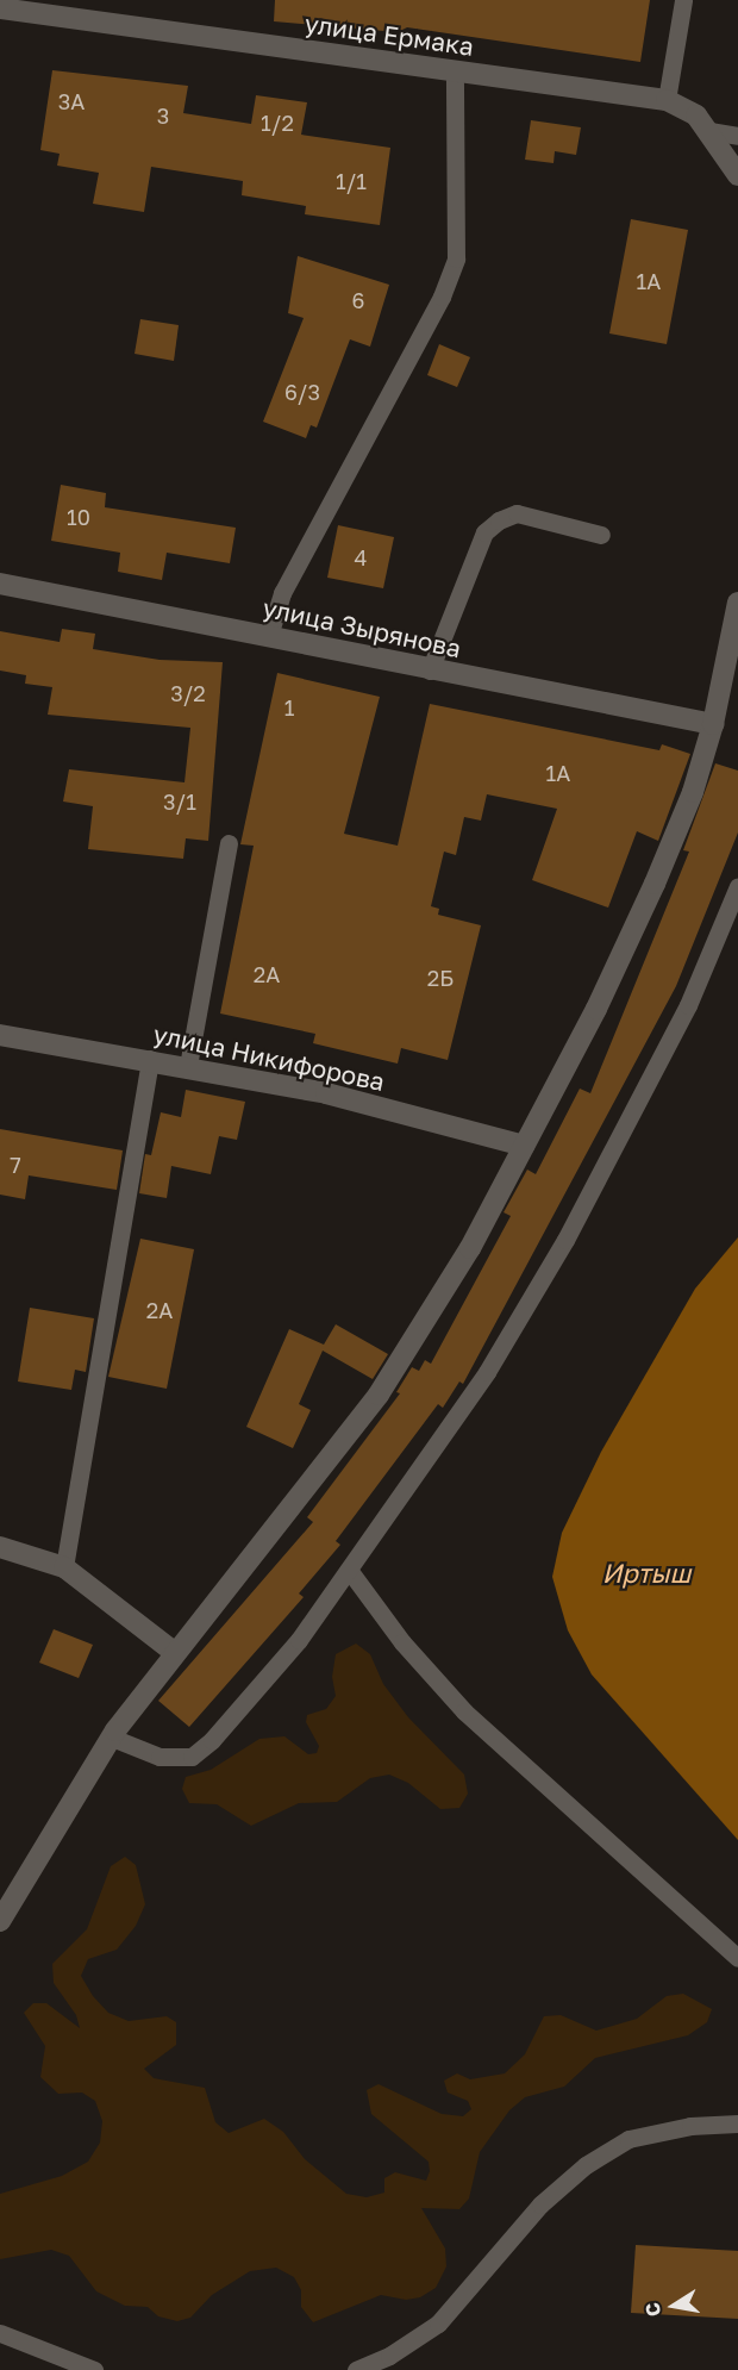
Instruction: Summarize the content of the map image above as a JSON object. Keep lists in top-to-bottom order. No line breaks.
{"streets":{"street":["улица Ермака","улица Зырянова","улица Никифорова"]},"water":["Иртыш"],"house_numbers":["3А","3","1/2","1/1","1А","6","6/3","10","4","3/2","1","1А","3/1","2А","2Б","7","2А"],"north":"left"}
